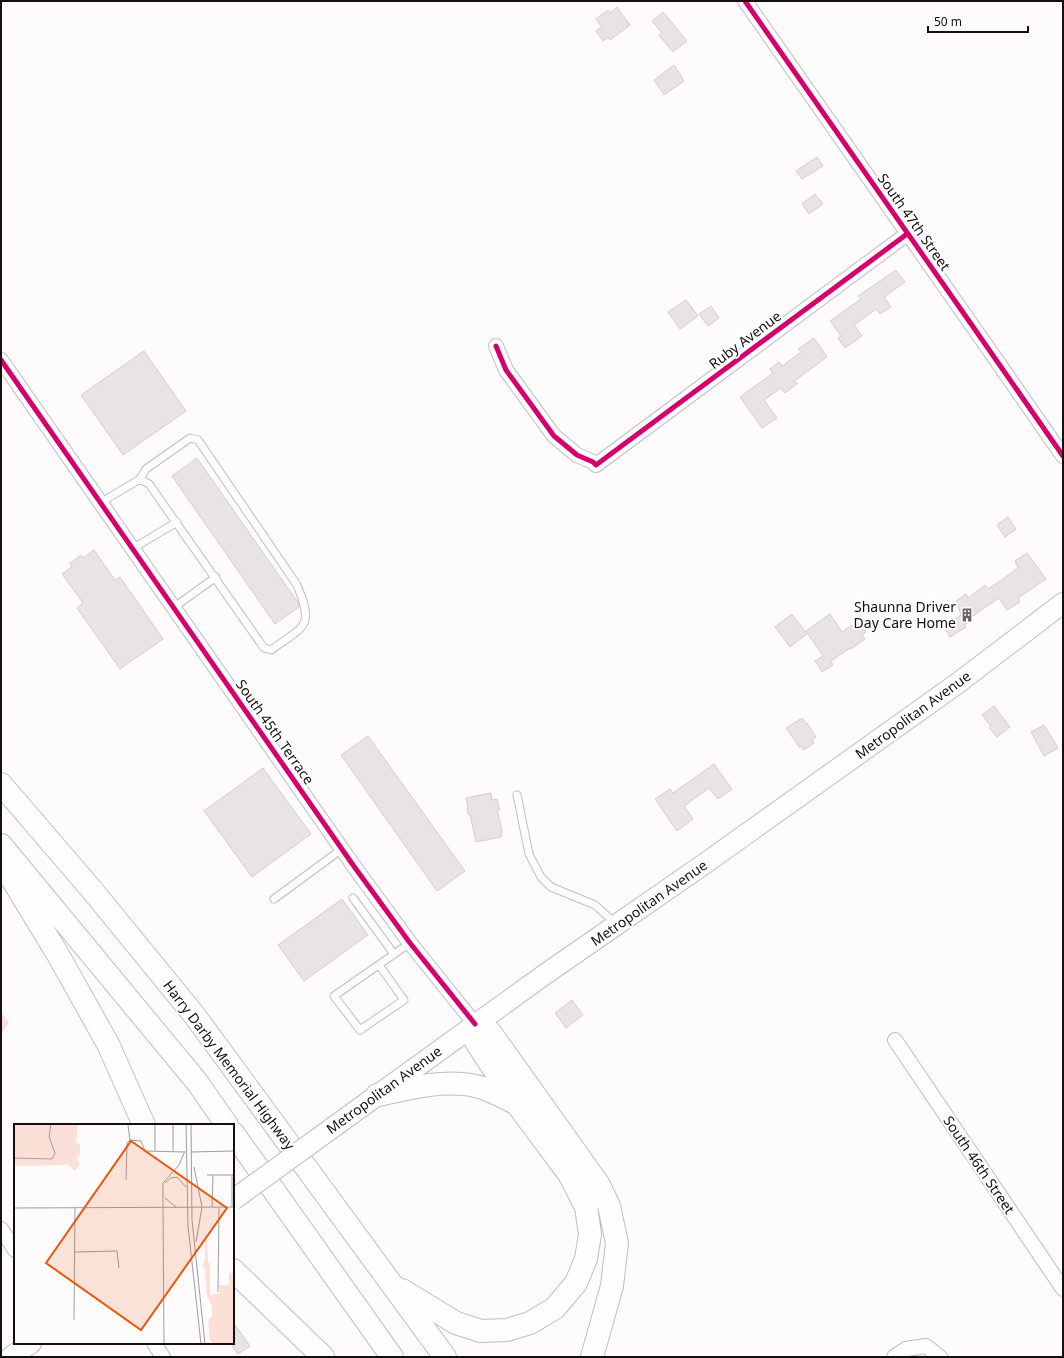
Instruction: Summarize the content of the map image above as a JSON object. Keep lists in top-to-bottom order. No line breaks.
{"streets":{"highway":["Harry Darby Memorial Highway"],"main road":["Metropolitan Avenue"],"street":["South 47th Street","Ruby Avenue","South 45th Terrace","South 46th Street"]},"crossings":[["South 47th Street","Ruby Avenue"],["Metropolitan Avenue","South 45th Terrace"]],"places":{"building":["Shaunna Driver Day Care Home"]},"scale_bar":"50 m"}
